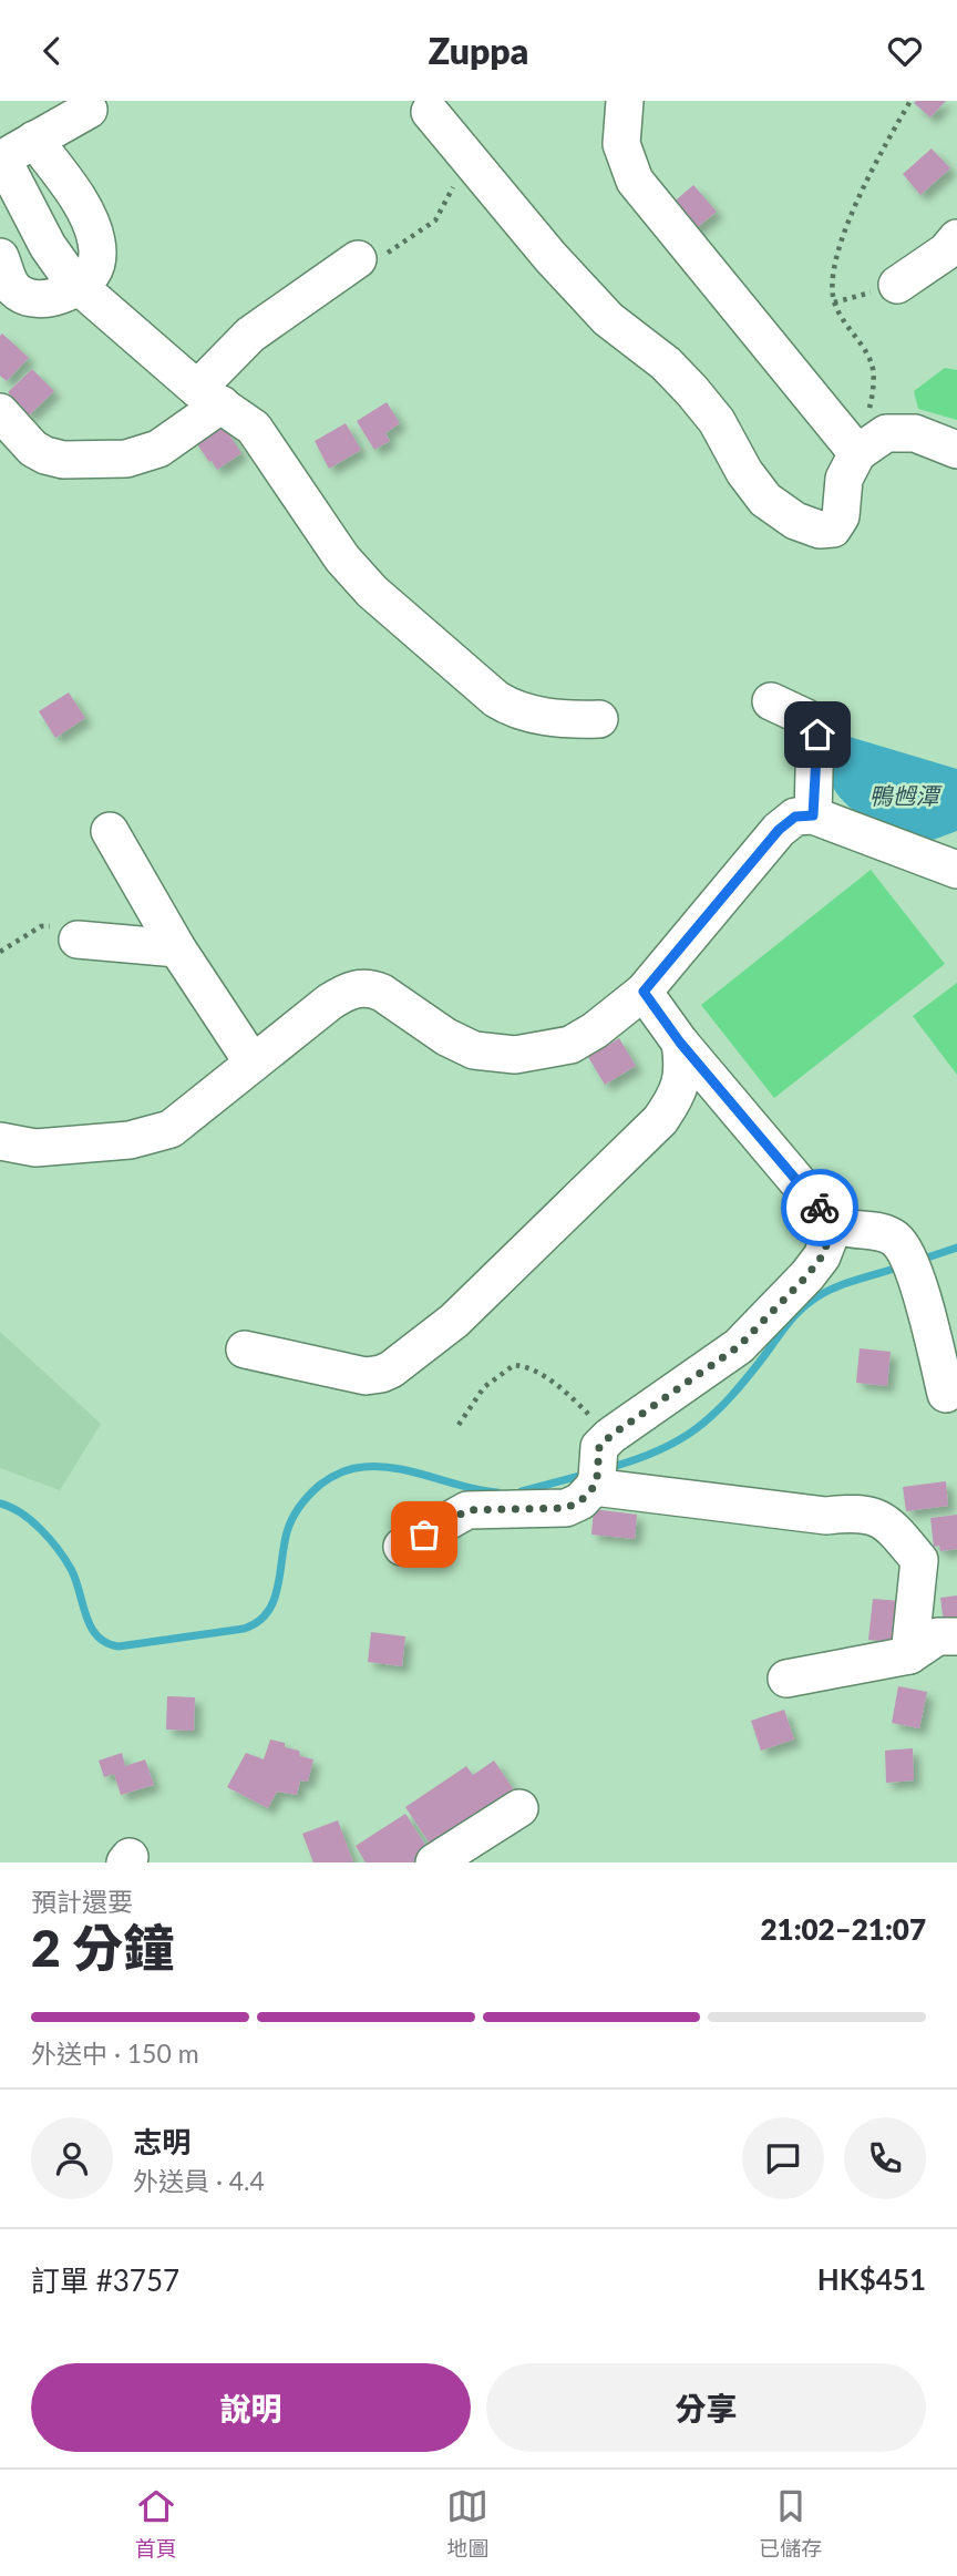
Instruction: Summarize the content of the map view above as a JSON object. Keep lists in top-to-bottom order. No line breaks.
{"water":["鴨乸潭"],"page":{"header":"Zuppa","heading":["2 分鐘","預計還要","21:02–21:07"],"panel":["志明","外送員 · 4.4","訂單 #3757","HK$451"],"bar":"外送中 · 150 m","buttons":["說明","分享"],"tabs":["首頁","地圖","已儲存"]}}
